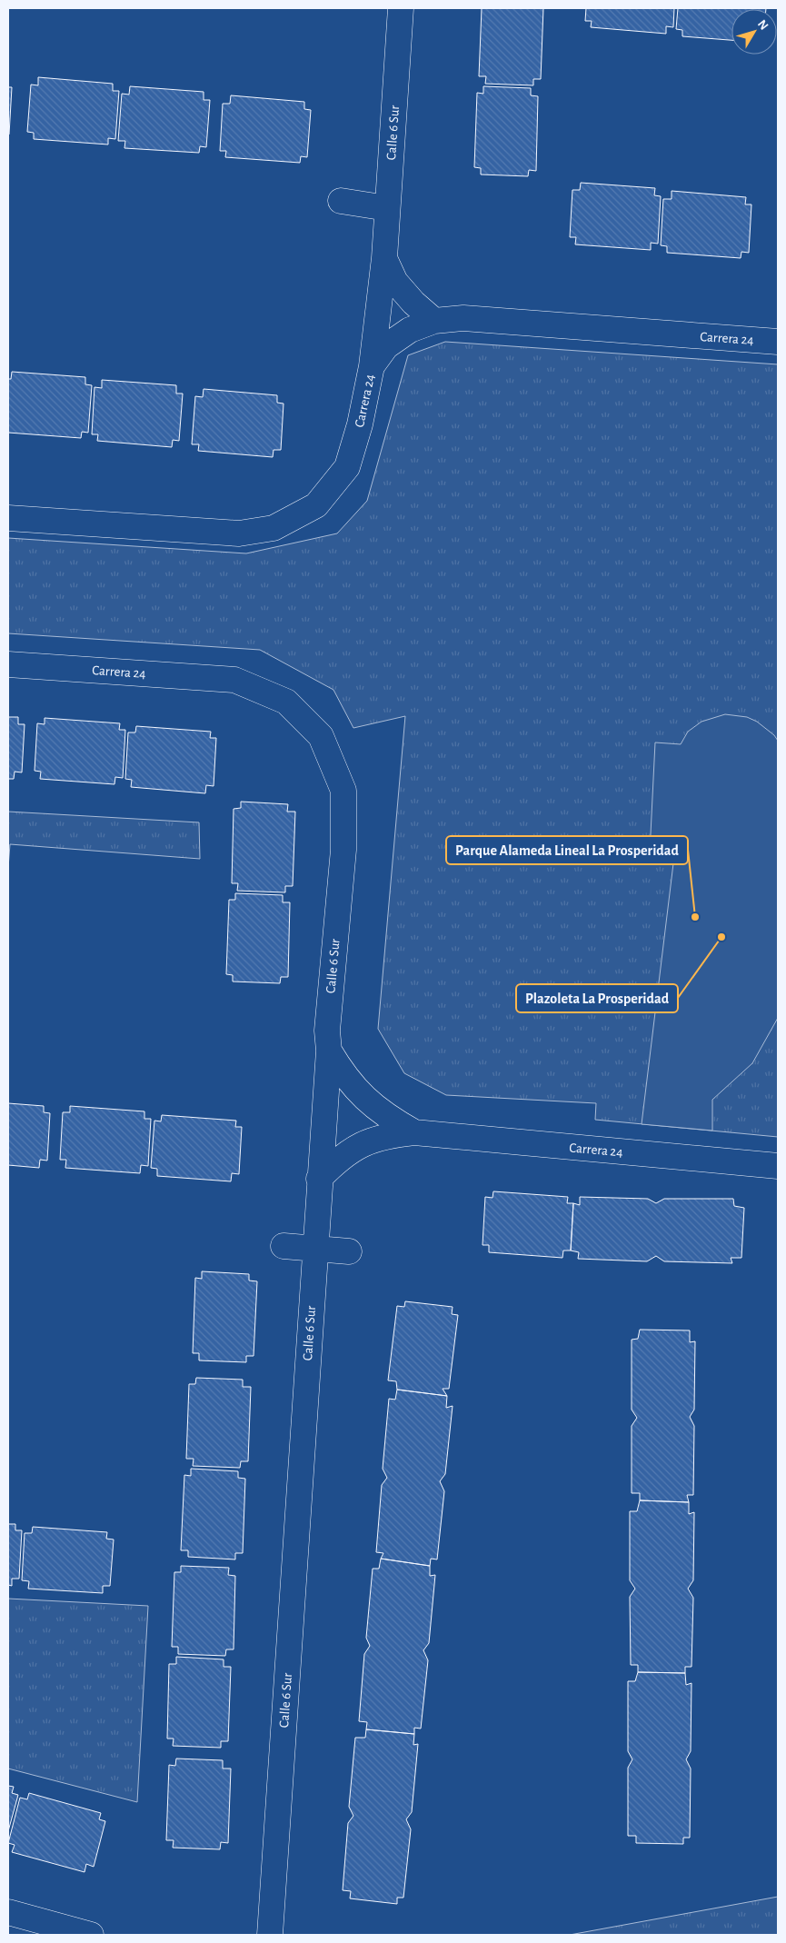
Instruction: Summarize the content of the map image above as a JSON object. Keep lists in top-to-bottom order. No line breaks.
{"streets":{"street":["Calle 6 Sur","Carrera 24"]},"crossings":[["Calle 6 Sur","Carrera 24"]],"places":["Parque Alameda Lineal La Prosperidad","Plazoleta La Prosperidad"],"north":"top right"}
